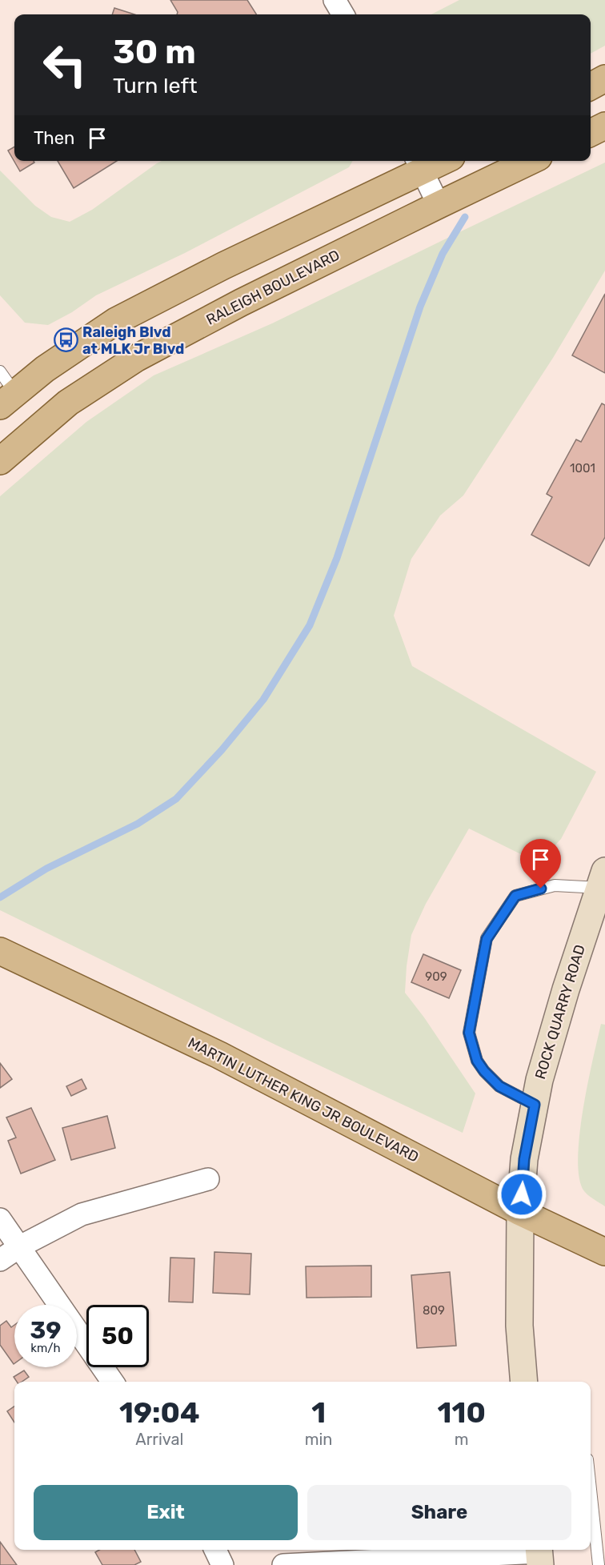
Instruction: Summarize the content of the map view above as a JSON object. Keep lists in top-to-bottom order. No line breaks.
{"streets":{"main road":["RALEIGH BOULEVARD","ROCK QUARRY ROAD","MARTIN LUTHER KING JR BOULEVARD"]},"crossings":[["ROCK QUARRY ROAD","MARTIN LUTHER KING JR BOULEVARD"]],"places":{"bus stop":["Raleigh Blvd at MLK Jr Blvd"]},"house_numbers":["1001","909","809"],"page":{"turn":["30 m","Turn left"],"then":"Then","speed":"39 km/h","limit":"50","eta":["19:04","Arrival","1","min","110","m"],"buttons":["Exit","Share"]}}
